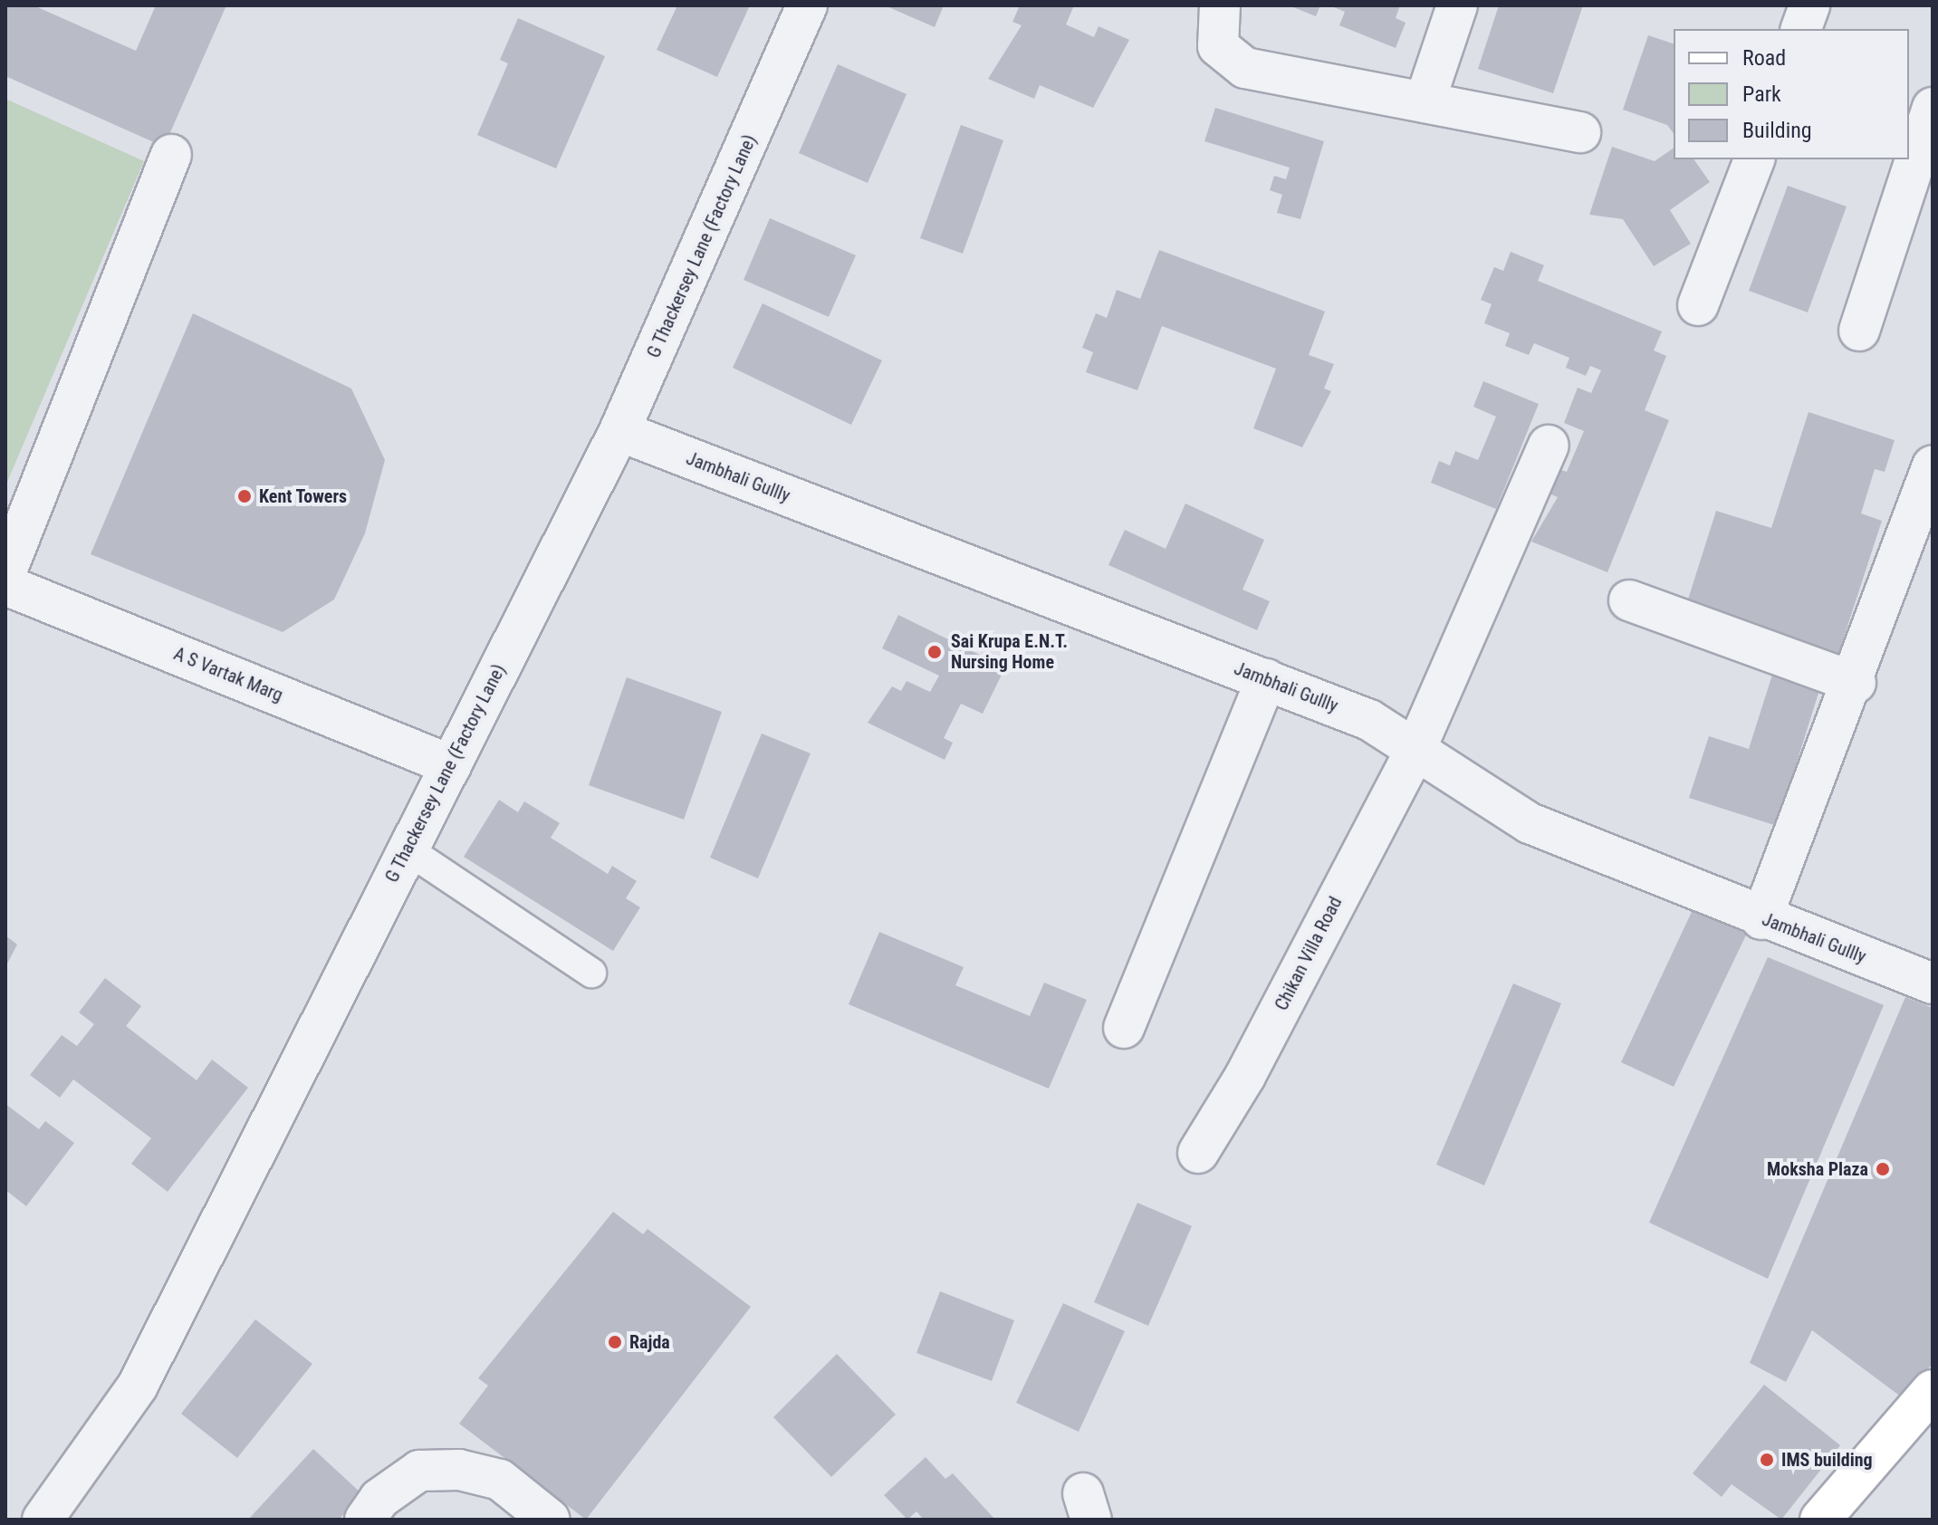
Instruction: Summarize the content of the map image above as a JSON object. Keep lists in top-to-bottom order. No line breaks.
{"streets":{"street":["G Thackersey Lane (Factory Lane)","Jambhali Gullly","A S Vartak Marg","Chikan Villa Road"]},"crossings":[["G Thackersey Lane (Factory Lane)","Jambhali Gullly"],["G Thackersey Lane (Factory Lane)","A S Vartak Marg"],["Jambhali Gullly","Chikan Villa Road"]],"places":["Kent Towers","Sai Krupa E.N.T. Nursing Home","Moksha Plaza","Rajda","IMS building"],"legend":["Road","Park","Building"]}
